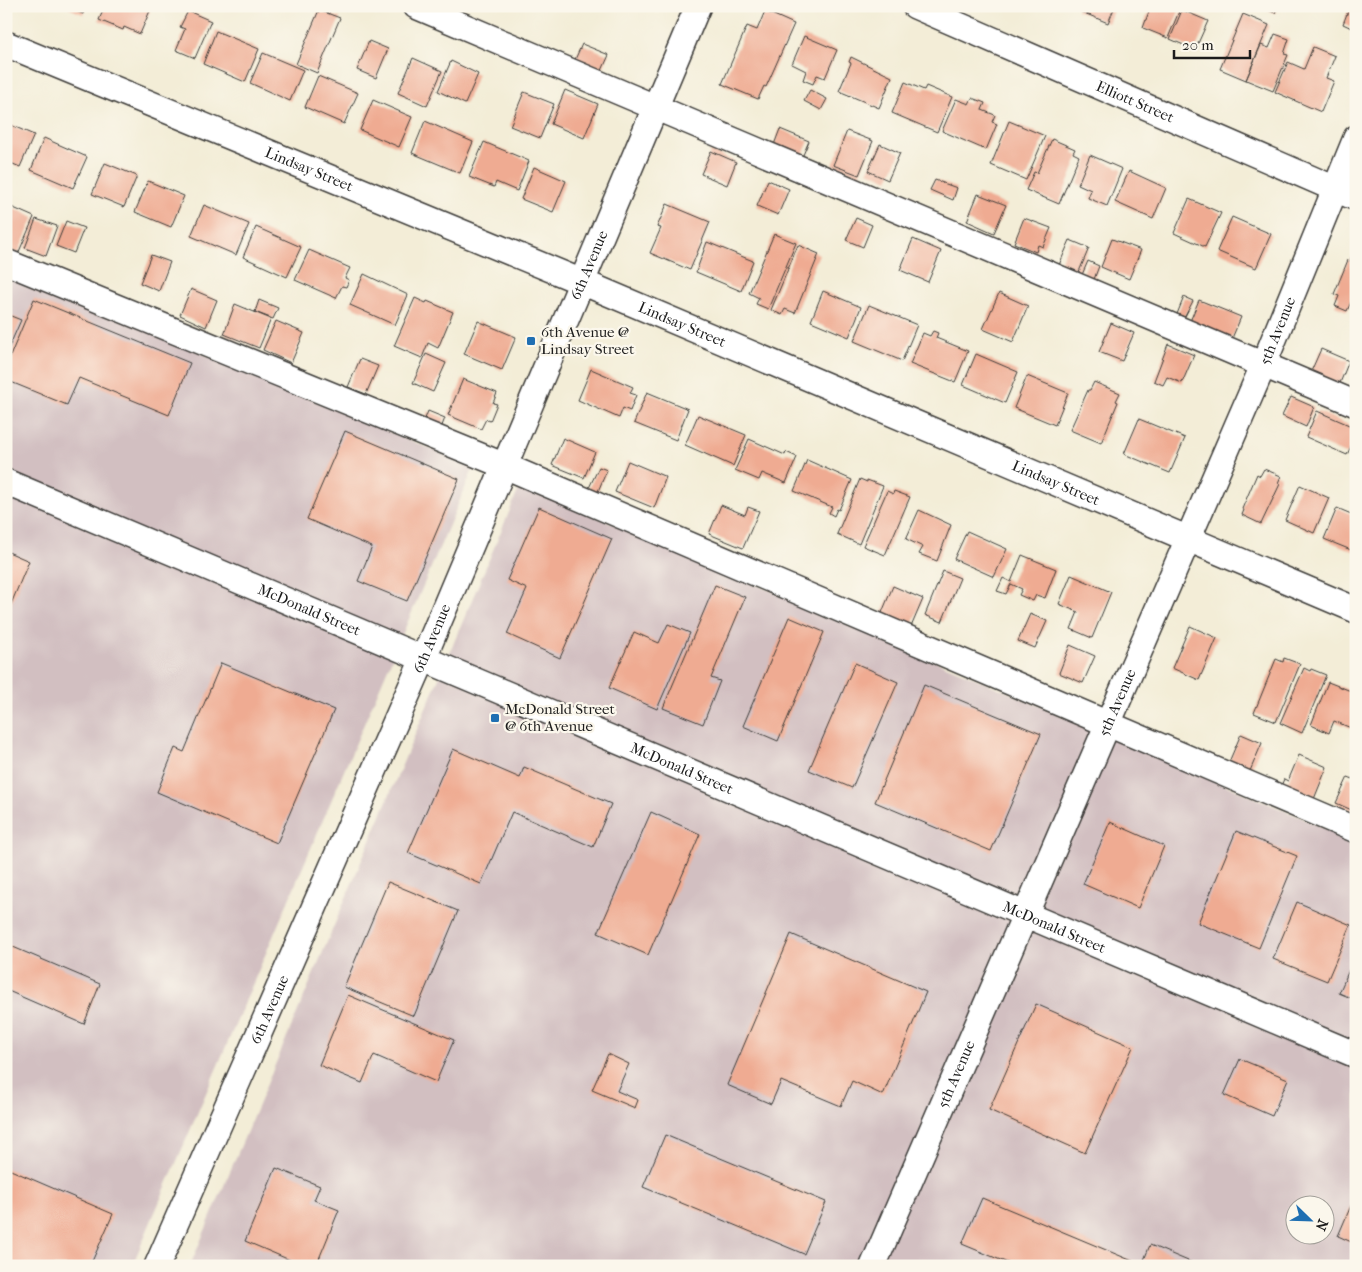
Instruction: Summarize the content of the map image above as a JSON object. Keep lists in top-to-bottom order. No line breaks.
{"streets":{"street":["Elliott Street","Lindsay Street","6th Avenue","5th Avenue","McDonald Street"]},"crossings":[["Elliott Street","5th Avenue"],["Lindsay Street","6th Avenue"],["Lindsay Street","5th Avenue"],["6th Avenue","McDonald Street"],["5th Avenue","McDonald Street"]],"places":{"transit":["6th Avenue @ Lindsay Street","McDonald Street @ 6th Avenue"]},"scale_bar":"20 m","north":"bottom right"}
